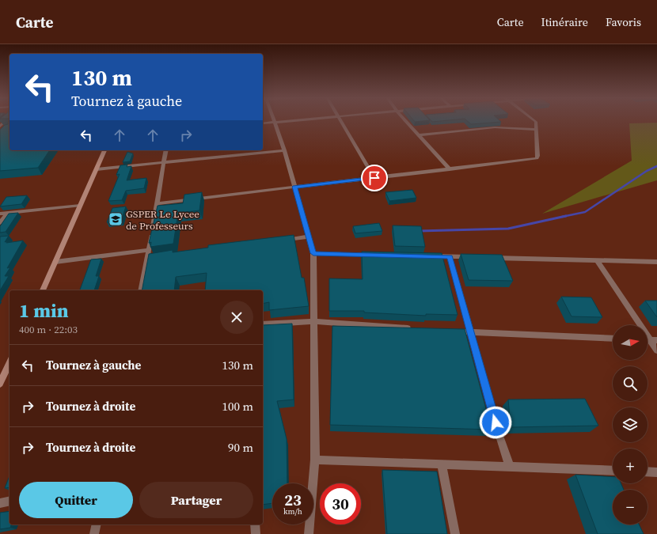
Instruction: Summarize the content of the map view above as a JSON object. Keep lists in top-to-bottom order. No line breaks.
{"places":{"school or university":["GSPER Le Lycee de Professeurs"]},"north":"right","page":{"header":"Carte","nav":["Carte","Itinéraire","Favoris"],"turn":["130 m","Tournez à gauche"],"heading":["1 min","400 m · 22:03"],"map_buttons":["+","−"],"list":[{"name":"Tournez à gauche","value":"130 m"},{"name":"Tournez à droite","value":"100 m"},{"name":"Tournez à droite","value":"90 m"}],"buttons":["Quitter","Partager"],"speed":"23 km/h","limit":"30"}}
